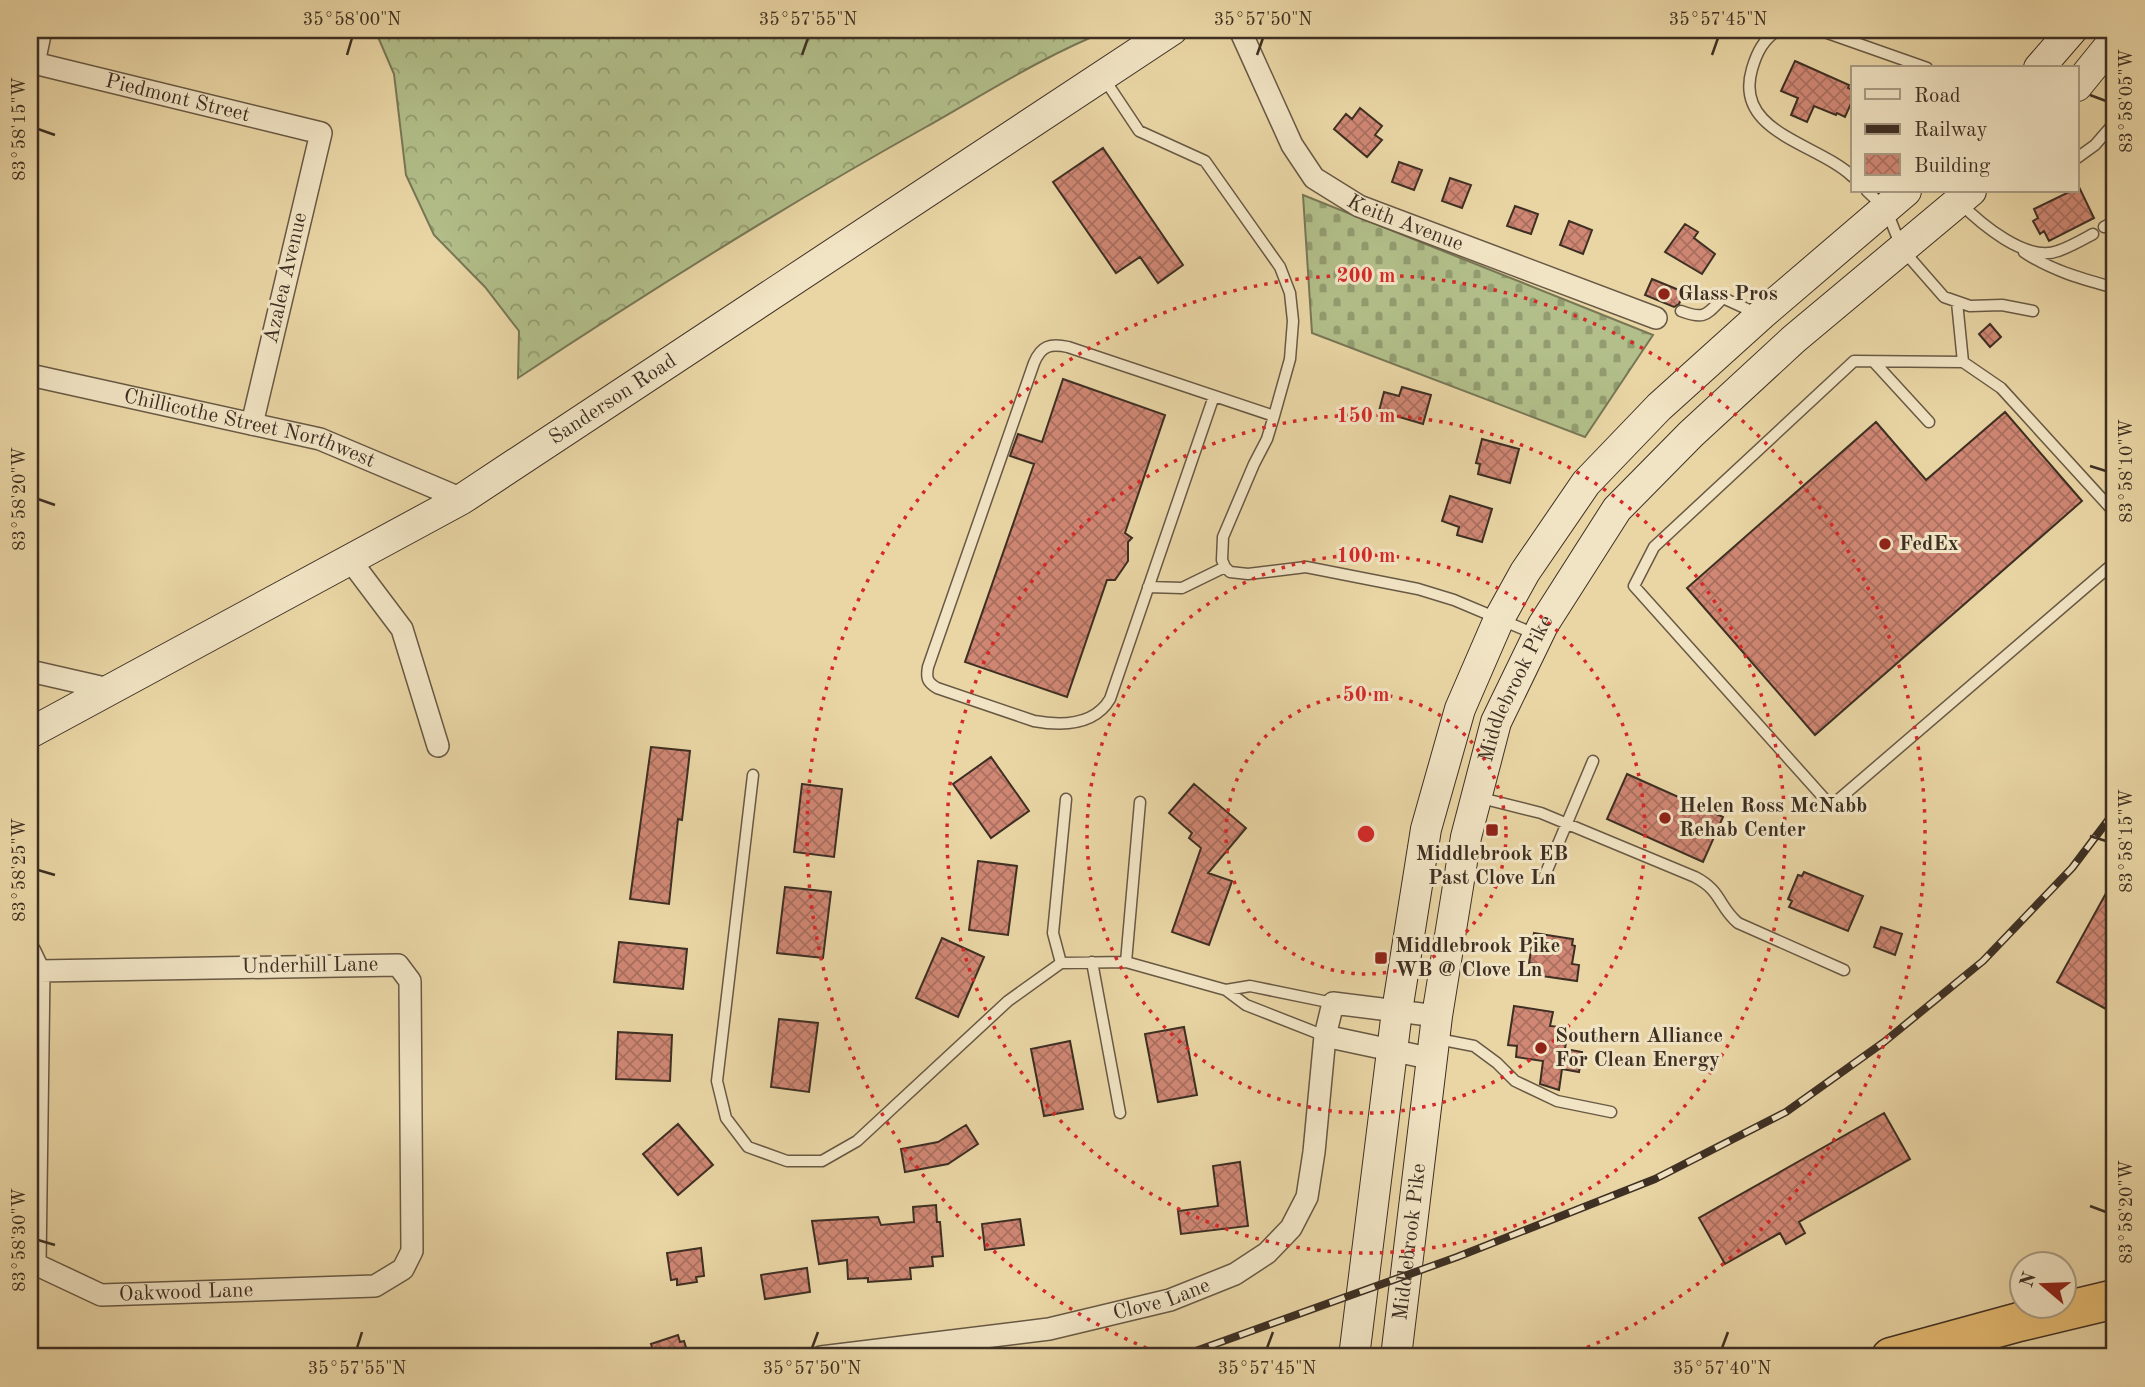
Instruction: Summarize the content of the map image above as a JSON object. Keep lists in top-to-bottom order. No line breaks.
{"streets":{"main road":["Sanderson Road","Middlebrook Pike"],"street":["Piedmont Street","Keith Avenue","Azalea Avenue","Chillicothe Street Northwest","Underhill Lane","Oakwood Lane","Clove Lane"]},"crossings":[["Piedmont Street","Azalea Avenue"],["Azalea Avenue","Chillicothe Street Northwest"],["Sanderson Road","Chillicothe Street Northwest"],["Underhill Lane","Oakwood Lane"]],"places":{"other":["Glass Pros","FedEx","Helen Ross McNabb Rehab Center","Southern Alliance For Clean Energy"],"transit":["Middlebrook EB Past Clove Ln","Middlebrook Pike WB @ Clove Ln"]},"legend":["Road","Railway","Building"],"north":"left","coordinates":["35°58'00\"N","35°57'55\"N","35°57'50\"N","35°57'45\"N","83°58'05\"W","83°58'15\"W","83°58'10\"W","83°58'20\"W","83°58'25\"W","83°58'30\"W","35°57'40\"N"],"rings":["200 m","150 m","100 m","50 m"]}
